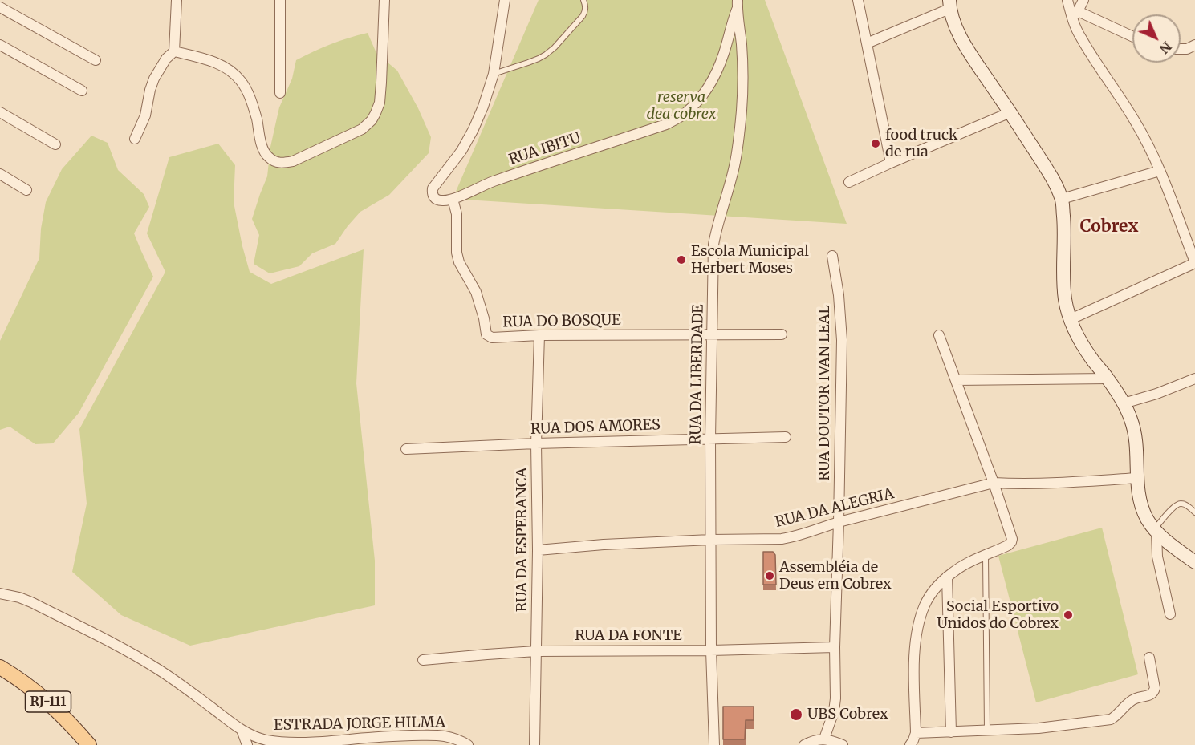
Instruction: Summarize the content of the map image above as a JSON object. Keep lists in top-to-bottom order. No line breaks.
{"streets":{"main road":["RJ-111"],"street":["RUA IBITU","RUA DO BOSQUE","RUA DA LIBERDADE","RUA DOUTOR IVAN LEAL","RUA DOS AMORES","RUA DA ALEGRIA","RUA DA ESPERANCA","RUA DA FONTE","ESTRADA JORGE HILMA"]},"crossings":[["RUA IBITU","RUA DO BOSQUE"],["RUA IBITU","RUA DA LIBERDADE"],["RUA DO BOSQUE","RUA DA LIBERDADE"],["RUA DO BOSQUE","RUA DA ESPERANCA"],["RUA DA LIBERDADE","RUA DOS AMORES"],["RUA DA LIBERDADE","RUA DA ALEGRIA"],["RUA DA LIBERDADE","RUA DA FONTE"],["RUA DOUTOR IVAN LEAL","RUA DA ALEGRIA"],["RUA DOUTOR IVAN LEAL","RUA DA FONTE"],["RUA DOS AMORES","RUA DA ESPERANCA"],["RUA DA ALEGRIA","RUA DA ESPERANCA"],["RUA DA ESPERANCA","RUA DA FONTE"]],"districts":["Cobrex"],"parks":["reserva dea cobrex"],"places":["food truck de rua","Escola Municipal Herbert Moses","Assembléia de Deus em Cobrex","Social Esportivo Unidos do Cobrex","UBS Cobrex"],"north":"bottom right"}
